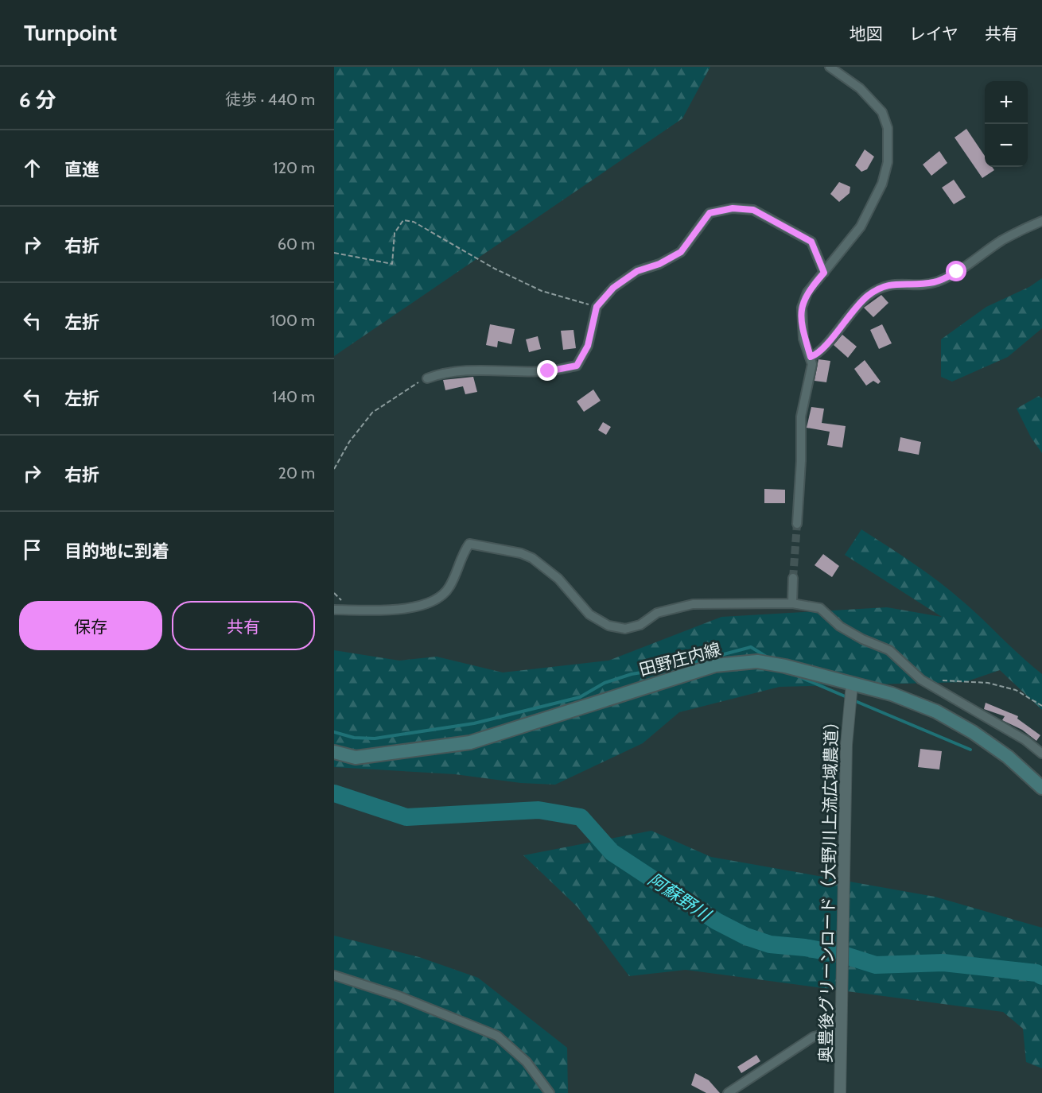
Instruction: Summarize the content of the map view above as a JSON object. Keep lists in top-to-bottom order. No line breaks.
{"streets":{"main road":["田野庄内線"],"street":["奥豊後グリーンロード（大野川上流広域農道）"]},"crossings":[["田野庄内線","奥豊後グリーンロード（大野川上流広域農道）"]],"water":["阿蘇野川"],"page":{"header":"Turnpoint","nav":["地図","レイヤ","共有"],"heading":["6 分","徒歩 · 440 m"],"map_buttons":["+","−"],"list":[["直進","120 m"],["右折","60 m"],["左折","100 m"],["左折","140 m"],["右折","20 m"],"目的地に到着"],"buttons":["保存","共有"]}}
